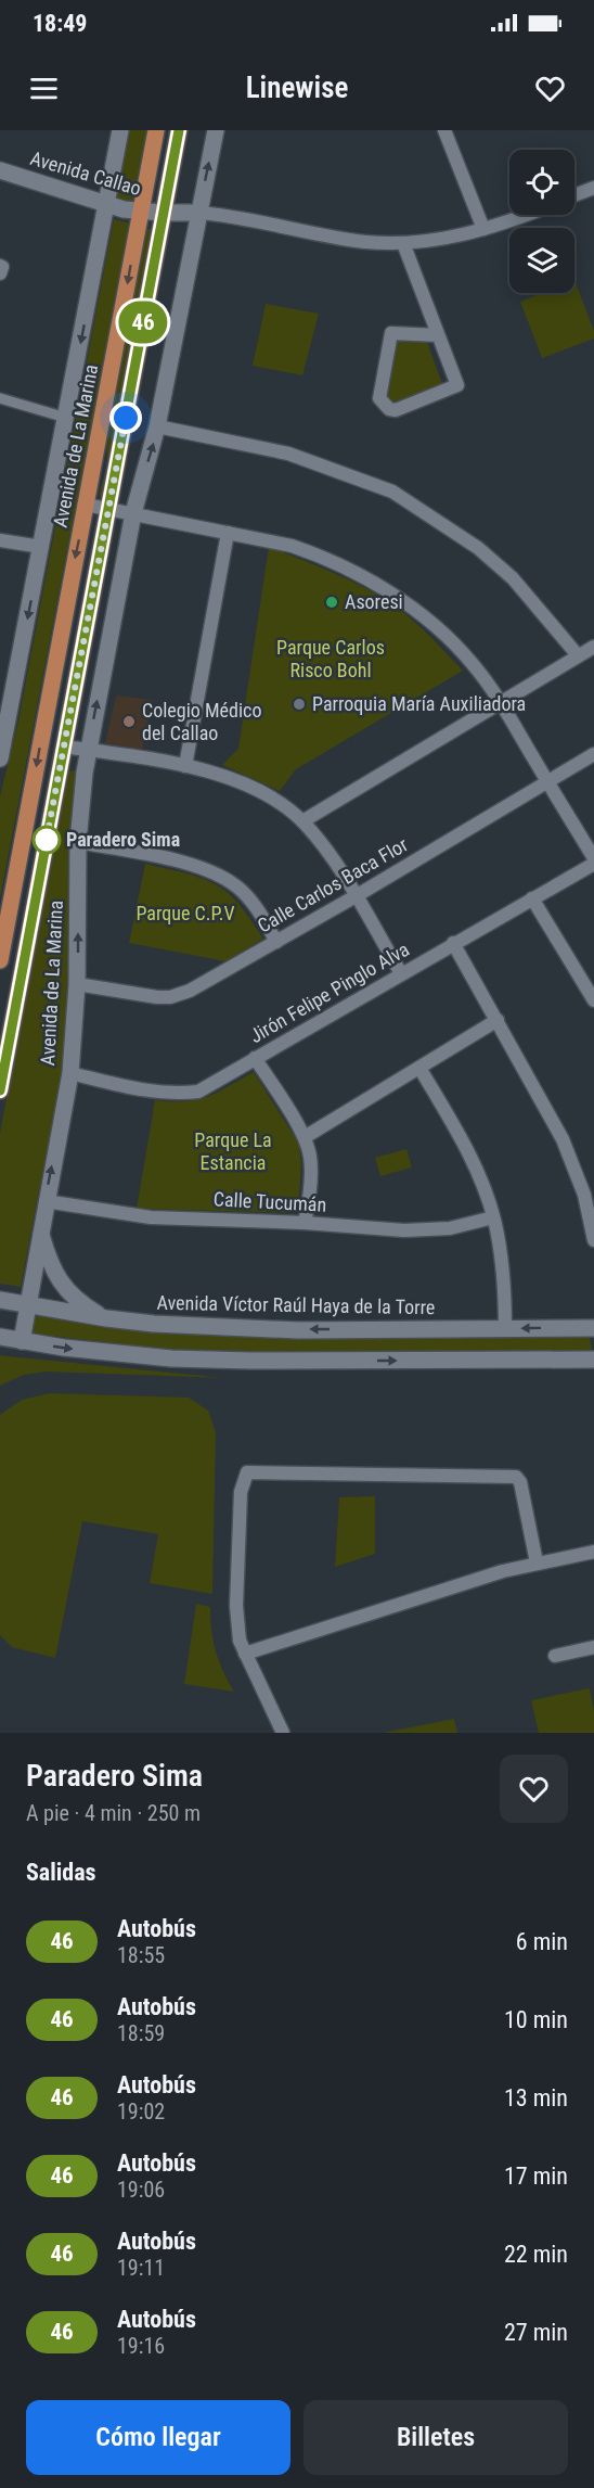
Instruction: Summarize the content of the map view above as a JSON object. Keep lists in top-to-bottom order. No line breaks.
{"streets":{"main road":["Avenida Callao","Avenida de La Marina","Avenida Víctor Raúl Haya de la Torre"],"street":["Calle Carlos Baca Flor","Jirón Felipe Pinglo Alva","Calle Tucumán"]},"crossings":[["Avenida Callao","Avenida de La Marina"],["Avenida de La Marina","Calle Carlos Baca Flor"],["Avenida de La Marina","Jirón Felipe Pinglo Alva"],["Avenida de La Marina","Calle Tucumán"],["Avenida de La Marina","Avenida Víctor Raúl Haya de la Torre"]],"parks":["Parque Carlos Risco Bohl","Parque C.P.V","Parque La Estancia"],"places":["Asoresi","Parroquia María Auxiliadora","Colegio Médico del Callao","Paradero Sima"],"lines":["bus line 46"],"page":{"status":"18:49","header":"Linewise","on_map":"46","heading":[["Paradero Sima","A pie · 4 min · 250 m"],"Salidas"],"list":[{"mark":"46","name":"Autobús","note":"18:55","value":"6 min"},{"mark":"46","name":"Autobús","note":"18:59","value":"10 min"},{"mark":"46","name":"Autobús","note":"19:02","value":"13 min"},{"mark":"46","name":"Autobús","note":"19:06","value":"17 min"},{"mark":"46","name":"Autobús","note":"19:11","value":"22 min"},{"mark":"46","name":"Autobús","note":"19:16","value":"27 min"}],"buttons":["Cómo llegar","Billetes"]}}
